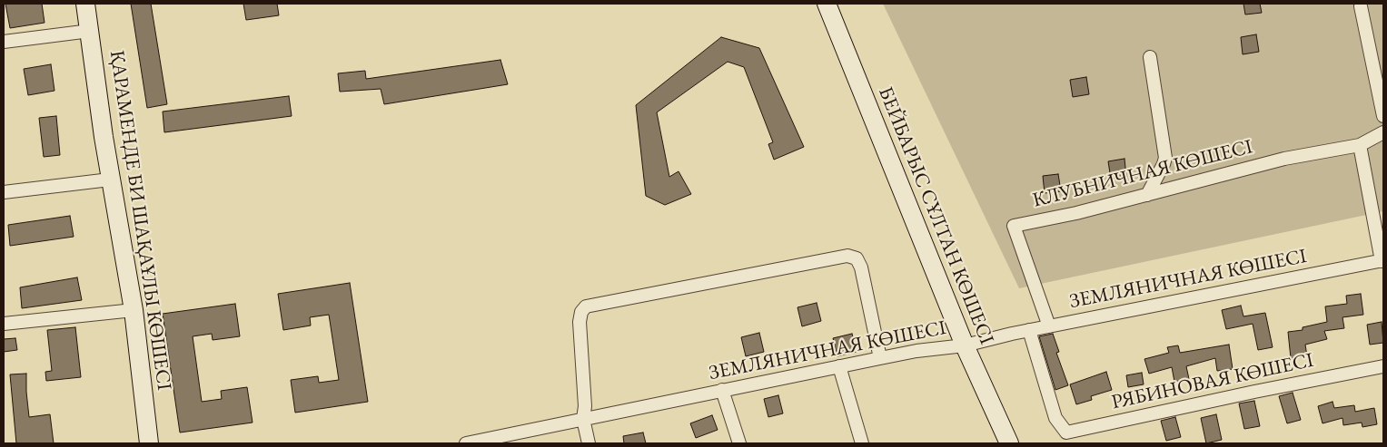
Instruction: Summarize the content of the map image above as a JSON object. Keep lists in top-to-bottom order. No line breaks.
{"streets":{"street":["КЛУБНИЧНАЯ КӨШЕСІ","БЕЙБАРЫС СҰЛТАН КӨШЕСІ","ҚАРАМЕНДЕ БИ ШАҚАҰЛЫ КӨШЕСІ","ЗЕМЛЯНИЧНАЯ КӨШЕСІ","РЯБИНОВАЯ КӨШЕСІ"]},"crossings":[["КЛУБНИЧНАЯ КӨШЕСІ","ЗЕМЛЯНИЧНАЯ КӨШЕСІ"],["БЕЙБАРЫС СҰЛТАН КӨШЕСІ","ЗЕМЛЯНИЧНАЯ КӨШЕСІ"],["ЗЕМЛЯНИЧНАЯ КӨШЕСІ","РЯБИНОВАЯ КӨШЕСІ"]]}
